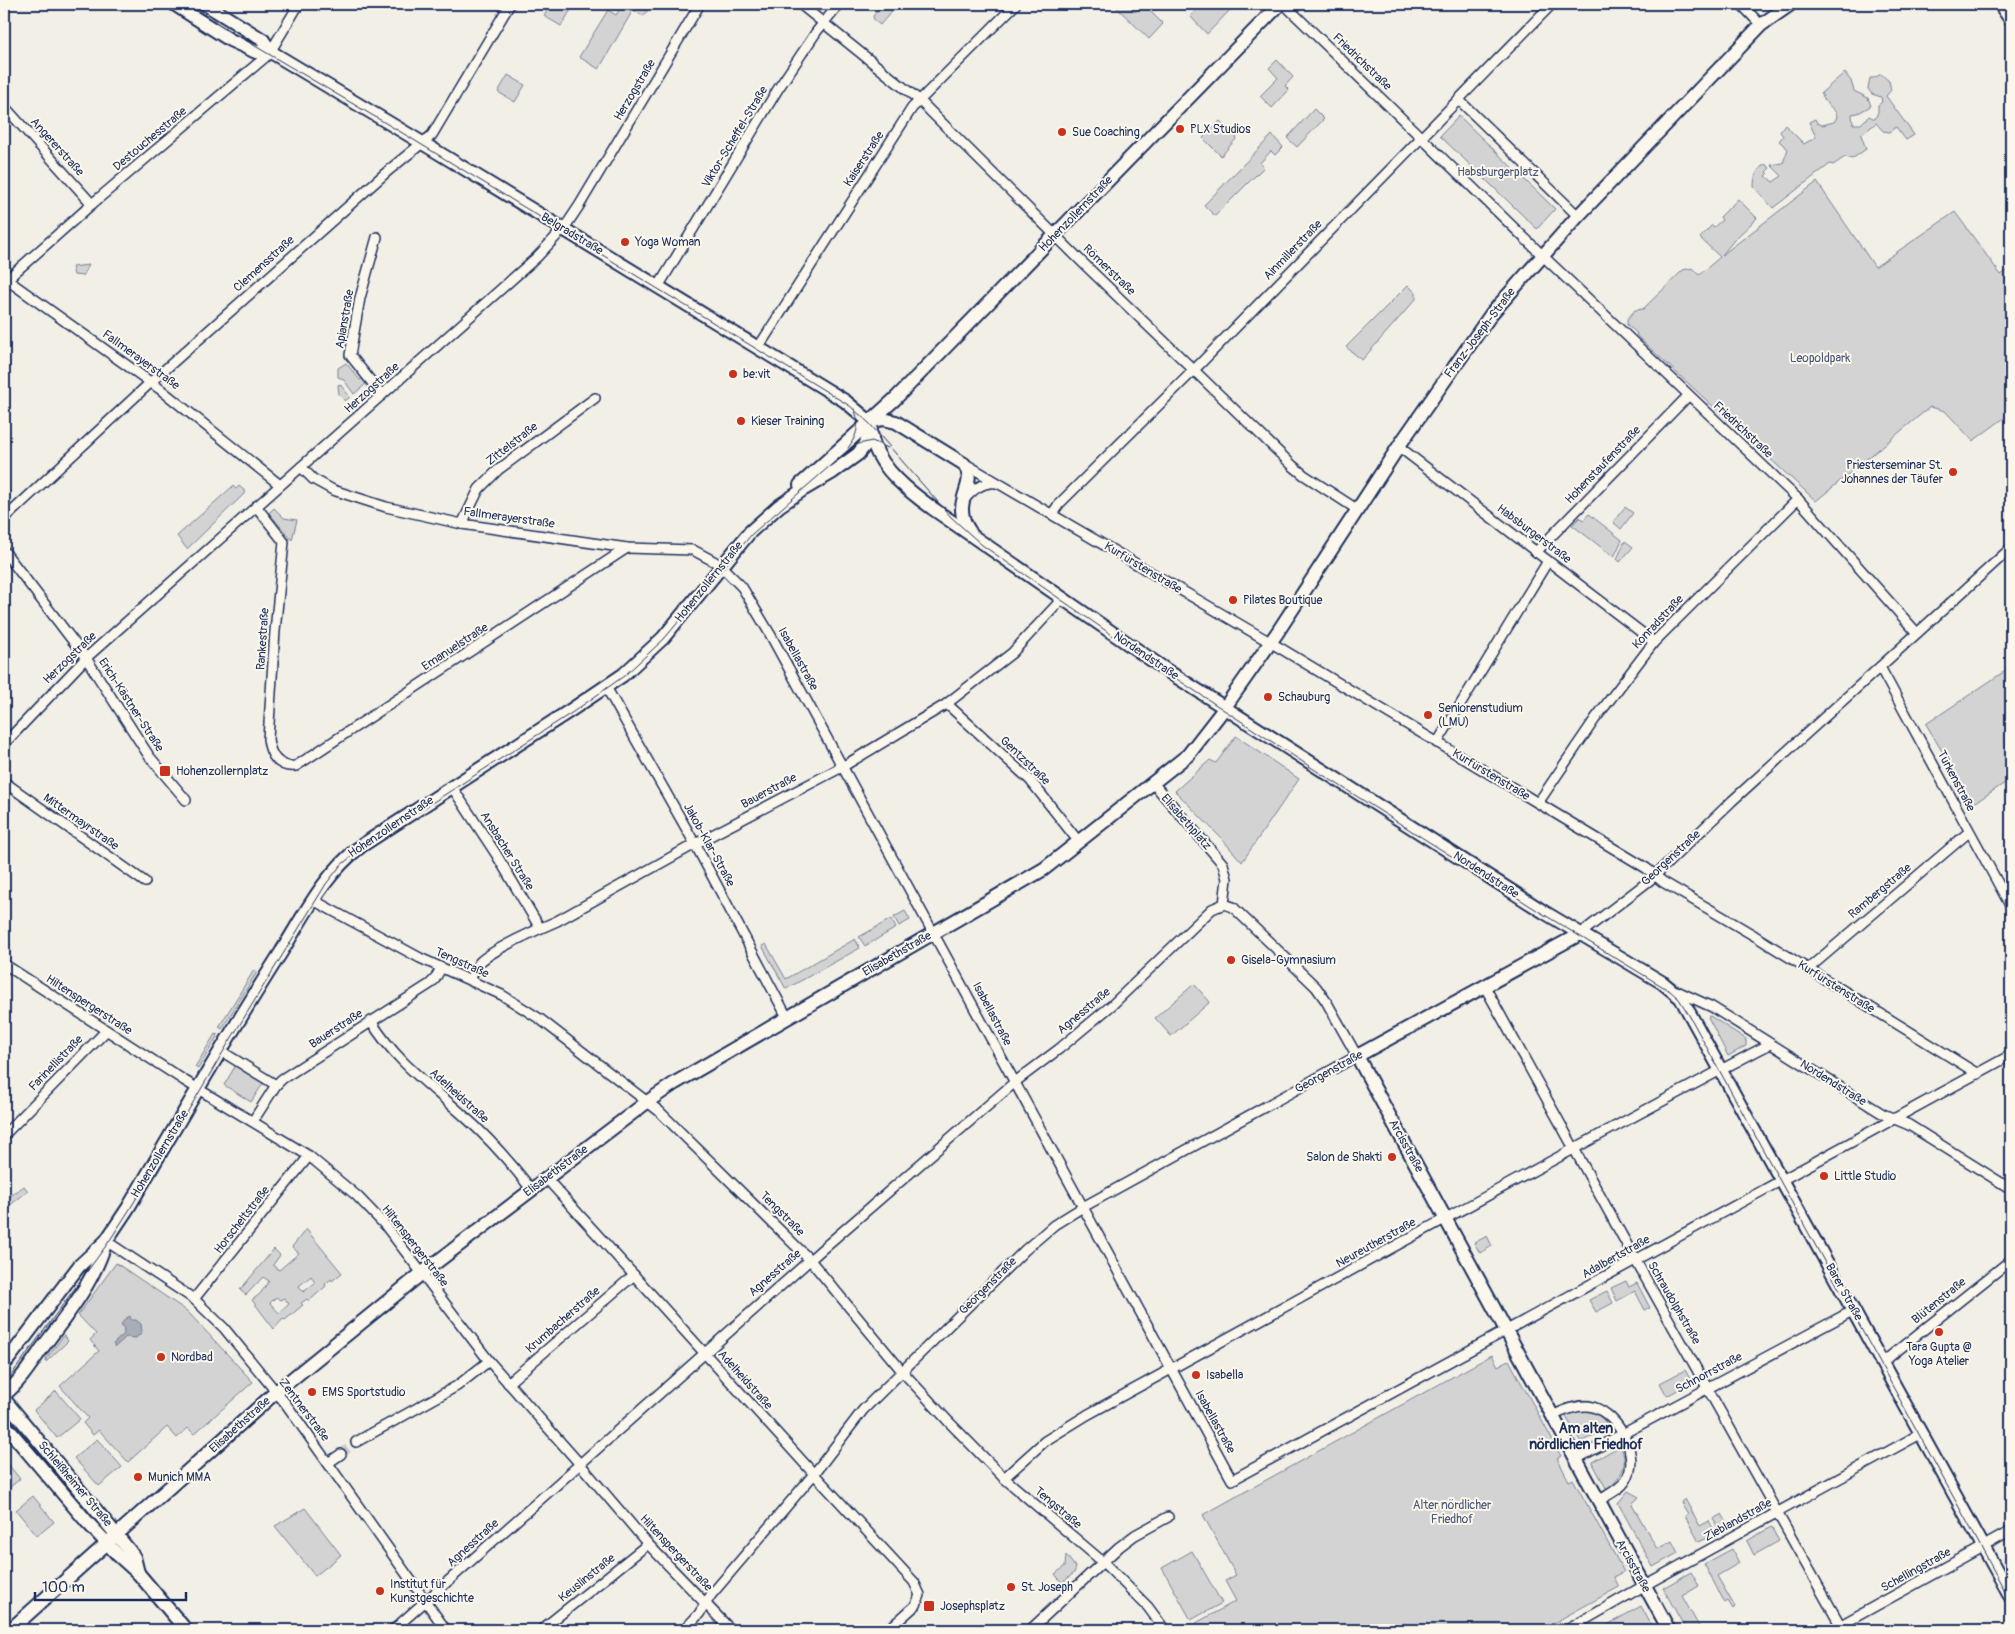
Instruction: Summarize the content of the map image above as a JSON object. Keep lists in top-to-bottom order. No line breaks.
{"streets":{"main road":["Hohenzollernstraße","Belgradstraße","Franz-Joseph-Straße","Nordendstraße","Elisabethplatz","Georgenstraße","Elisabethstraße","Arcisstraße","Barer Straße","Schleißheimer Straße"],"street":["Friedrichstraße","Herzogstraße","Viktor-Scheffel-Straße","Destouchesstraße","Angererstraße","Kaiserstraße","Ainmillerstraße","Clemensstraße","Römerstraße","Apianstraße","Fallmerayerstraße","Zittelstraße","Hohenstaufenstraße","Habsburgerstraße","Kurfürstenstraße","Konradstraße","Rankestraße","Emanuelstraße","Isabellastraße","Erich-Kästner-Straße","Gentzstraße","Türkenstraße","Bauerstraße","Mittermayrstraße","Jakob-Klar-Straße","Ansbacher Straße","Rambergstraße","Tengstraße","Hiltenspergerstraße","Agnesstraße","Farinellistraße","Adelheidstraße","Horscheltstraße","Neureutherstraße","Adalbertstraße","Blütenstraße","Schraudolphstraße","Krumbacherstraße","Schnorrstraße","Zentnerstraße","Zieblandstraße","Schellingstraße","Keuslinstraße"]},"crossings":[["Friedrichstraße","Hohenzollernstraße"],["Friedrichstraße","Ainmillerstraße"],["Friedrichstraße","Franz-Joseph-Straße"],["Friedrichstraße","Hohenstaufenstraße"],["Friedrichstraße","Konradstraße"],["Friedrichstraße","Georgenstraße"],["Herzogstraße","Belgradstraße"],["Herzogstraße","Apianstraße"],["Herzogstraße","Fallmerayerstraße"],["Herzogstraße","Rankestraße"],["Herzogstraße","Erich-Kästner-Straße"],["Viktor-Scheffel-Straße","Belgradstraße"],["Viktor-Scheffel-Straße","Römerstraße"],["Destouchesstraße","Angererstraße"],["Destouchesstraße","Belgradstraße"],["Destouchesstraße","Fallmerayerstraße"],["Kaiserstraße","Belgradstraße"],["Kaiserstraße","Römerstraße"],["Hohenzollernstraße","Belgradstraße"],["Hohenzollernstraße","Römerstraße"],["Hohenzollernstraße","Fallmerayerstraße"],["Hohenzollernstraße","Isabellastraße"],["Hohenzollernstraße","Jakob-Klar-Straße"],["Hohenzollernstraße","Ansbacher Straße"],["Hohenzollernstraße","Tengstraße"],["Hohenzollernstraße","Hiltenspergerstraße"],["Hohenzollernstraße","Zentnerstraße"],["Belgradstraße","Clemensstraße"],["Ainmillerstraße","Römerstraße"],["Ainmillerstraße","Kurfürstenstraße"],["Clemensstraße","Fallmerayerstraße"],["Römerstraße","Franz-Joseph-Straße"],["Franz-Joseph-Straße","Habsburgerstraße"],["Franz-Joseph-Straße","Kurfürstenstraße"],["Franz-Joseph-Straße","Nordendstraße"],["Franz-Joseph-Straße","Elisabethplatz"],["Fallmerayerstraße","Zittelstraße"],["Fallmerayerstraße","Emanuelstraße"],["Fallmerayerstraße","Isabellastraße"],["Hohenstaufenstraße","Habsburgerstraße"],["Habsburgerstraße","Konradstraße"],["Kurfürstenstraße","Konradstraße"],["Kurfürstenstraße","Georgenstraße"],["Kurfürstenstraße","Rambergstraße"],["Kurfürstenstraße","Adalbertstraße"],["Rankestraße","Emanuelstraße"],["Nordendstraße","Bauerstraße"],["Nordendstraße","Elisabethplatz"],["Nordendstraße","Georgenstraße"],["Nordendstraße","Neureutherstraße"],["Nordendstraße","Adalbertstraße"],["Nordendstraße","Barer Straße"],["Isabellastraße","Bauerstraße"],["Isabellastraße","Georgenstraße"],["Isabellastraße","Elisabethstraße"],["Isabellastraße","Agnesstraße"],["Isabellastraße","Neureutherstraße"],["Isabellastraße","Adalbertstraße"],["Gentzstraße","Bauerstraße"],["Gentzstraße","Elisabethstraße"],["Türkenstraße","Georgenstraße"],["Türkenstraße","Rambergstraße"],["Bauerstraße","Jakob-Klar-Straße"],["Bauerstraße","Ansbacher Straße"],["Bauerstraße","Tengstraße"],["Bauerstraße","Hiltenspergerstraße"],["Bauerstraße","Adelheidstraße"],["Elisabethplatz","Elisabethstraße"],["Elisabethplatz","Agnesstraße"],["Elisabethplatz","Arcisstraße"],["Jakob-Klar-Straße","Elisabethstraße"],["Georgenstraße","Tengstraße"],["Georgenstraße","Hiltenspergerstraße"],["Georgenstraße","Adelheidstraße"],["Georgenstraße","Arcisstraße"],["Georgenstraße","Schraudolphstraße"],["Elisabethstraße","Tengstraße"],["Elisabethstraße","Hiltenspergerstraße"],["Elisabethstraße","Adelheidstraße"],["Elisabethstraße","Zentnerstraße"],["Elisabethstraße","Schleißheimer Straße"],["Tengstraße","Agnesstraße"],["Tengstraße","Neureutherstraße"],["Hiltenspergerstraße","Agnesstraße"],["Hiltenspergerstraße","Farinellistraße"],["Hiltenspergerstraße","Horscheltstraße"],["Hiltenspergerstraße","Krumbacherstraße"],["Hiltenspergerstraße","Keuslinstraße"],["Agnesstraße","Adelheidstraße"],["Agnesstraße","Arcisstraße"],["Agnesstraße","Zentnerstraße"],["Adelheidstraße","Krumbacherstraße"],["Arcisstraße","Neureutherstraße"],["Arcisstraße","Adalbertstraße"],["Arcisstraße","Schnorrstraße"],["Arcisstraße","Zieblandstraße"],["Horscheltstraße","Zentnerstraße"],["Neureutherstraße","Barer Straße"],["Neureutherstraße","Schraudolphstraße"],["Adalbertstraße","Barer Straße"],["Adalbertstraße","Schraudolphstraße"],["Barer Straße","Blütenstraße"],["Barer Straße","Schnorrstraße"],["Barer Straße","Zieblandstraße"],["Barer Straße","Schellingstraße"],["Schraudolphstraße","Schnorrstraße"],["Schraudolphstraße","Zieblandstraße"],["Schraudolphstraße","Schellingstraße"]],"districts":["Am alten nördlichen Friedhof"],"parks":["Habsburgerplatz","Leopoldpark","Alter nördlicher Friedhof"],"places":{"other":["PLX Studios","Sue Coaching","Yoga Woman","be:vit","Kieser Training","Priesterseminar St. Johannes der Täufer","Pilates Boutique","Schauburg","Seniorenstudium (LMU)","Gisela-Gymnasium","Salon de Shakti","Little Studio","Tara Gupta @ Yoga Atelier","Nordbad","Isabella","EMS Sportstudio","Munich MMA","St. Joseph","Institut für Kunstgeschichte"],"transit":["Hohenzollernplatz","Josephsplatz"]},"scale_bar":"100 m"}
